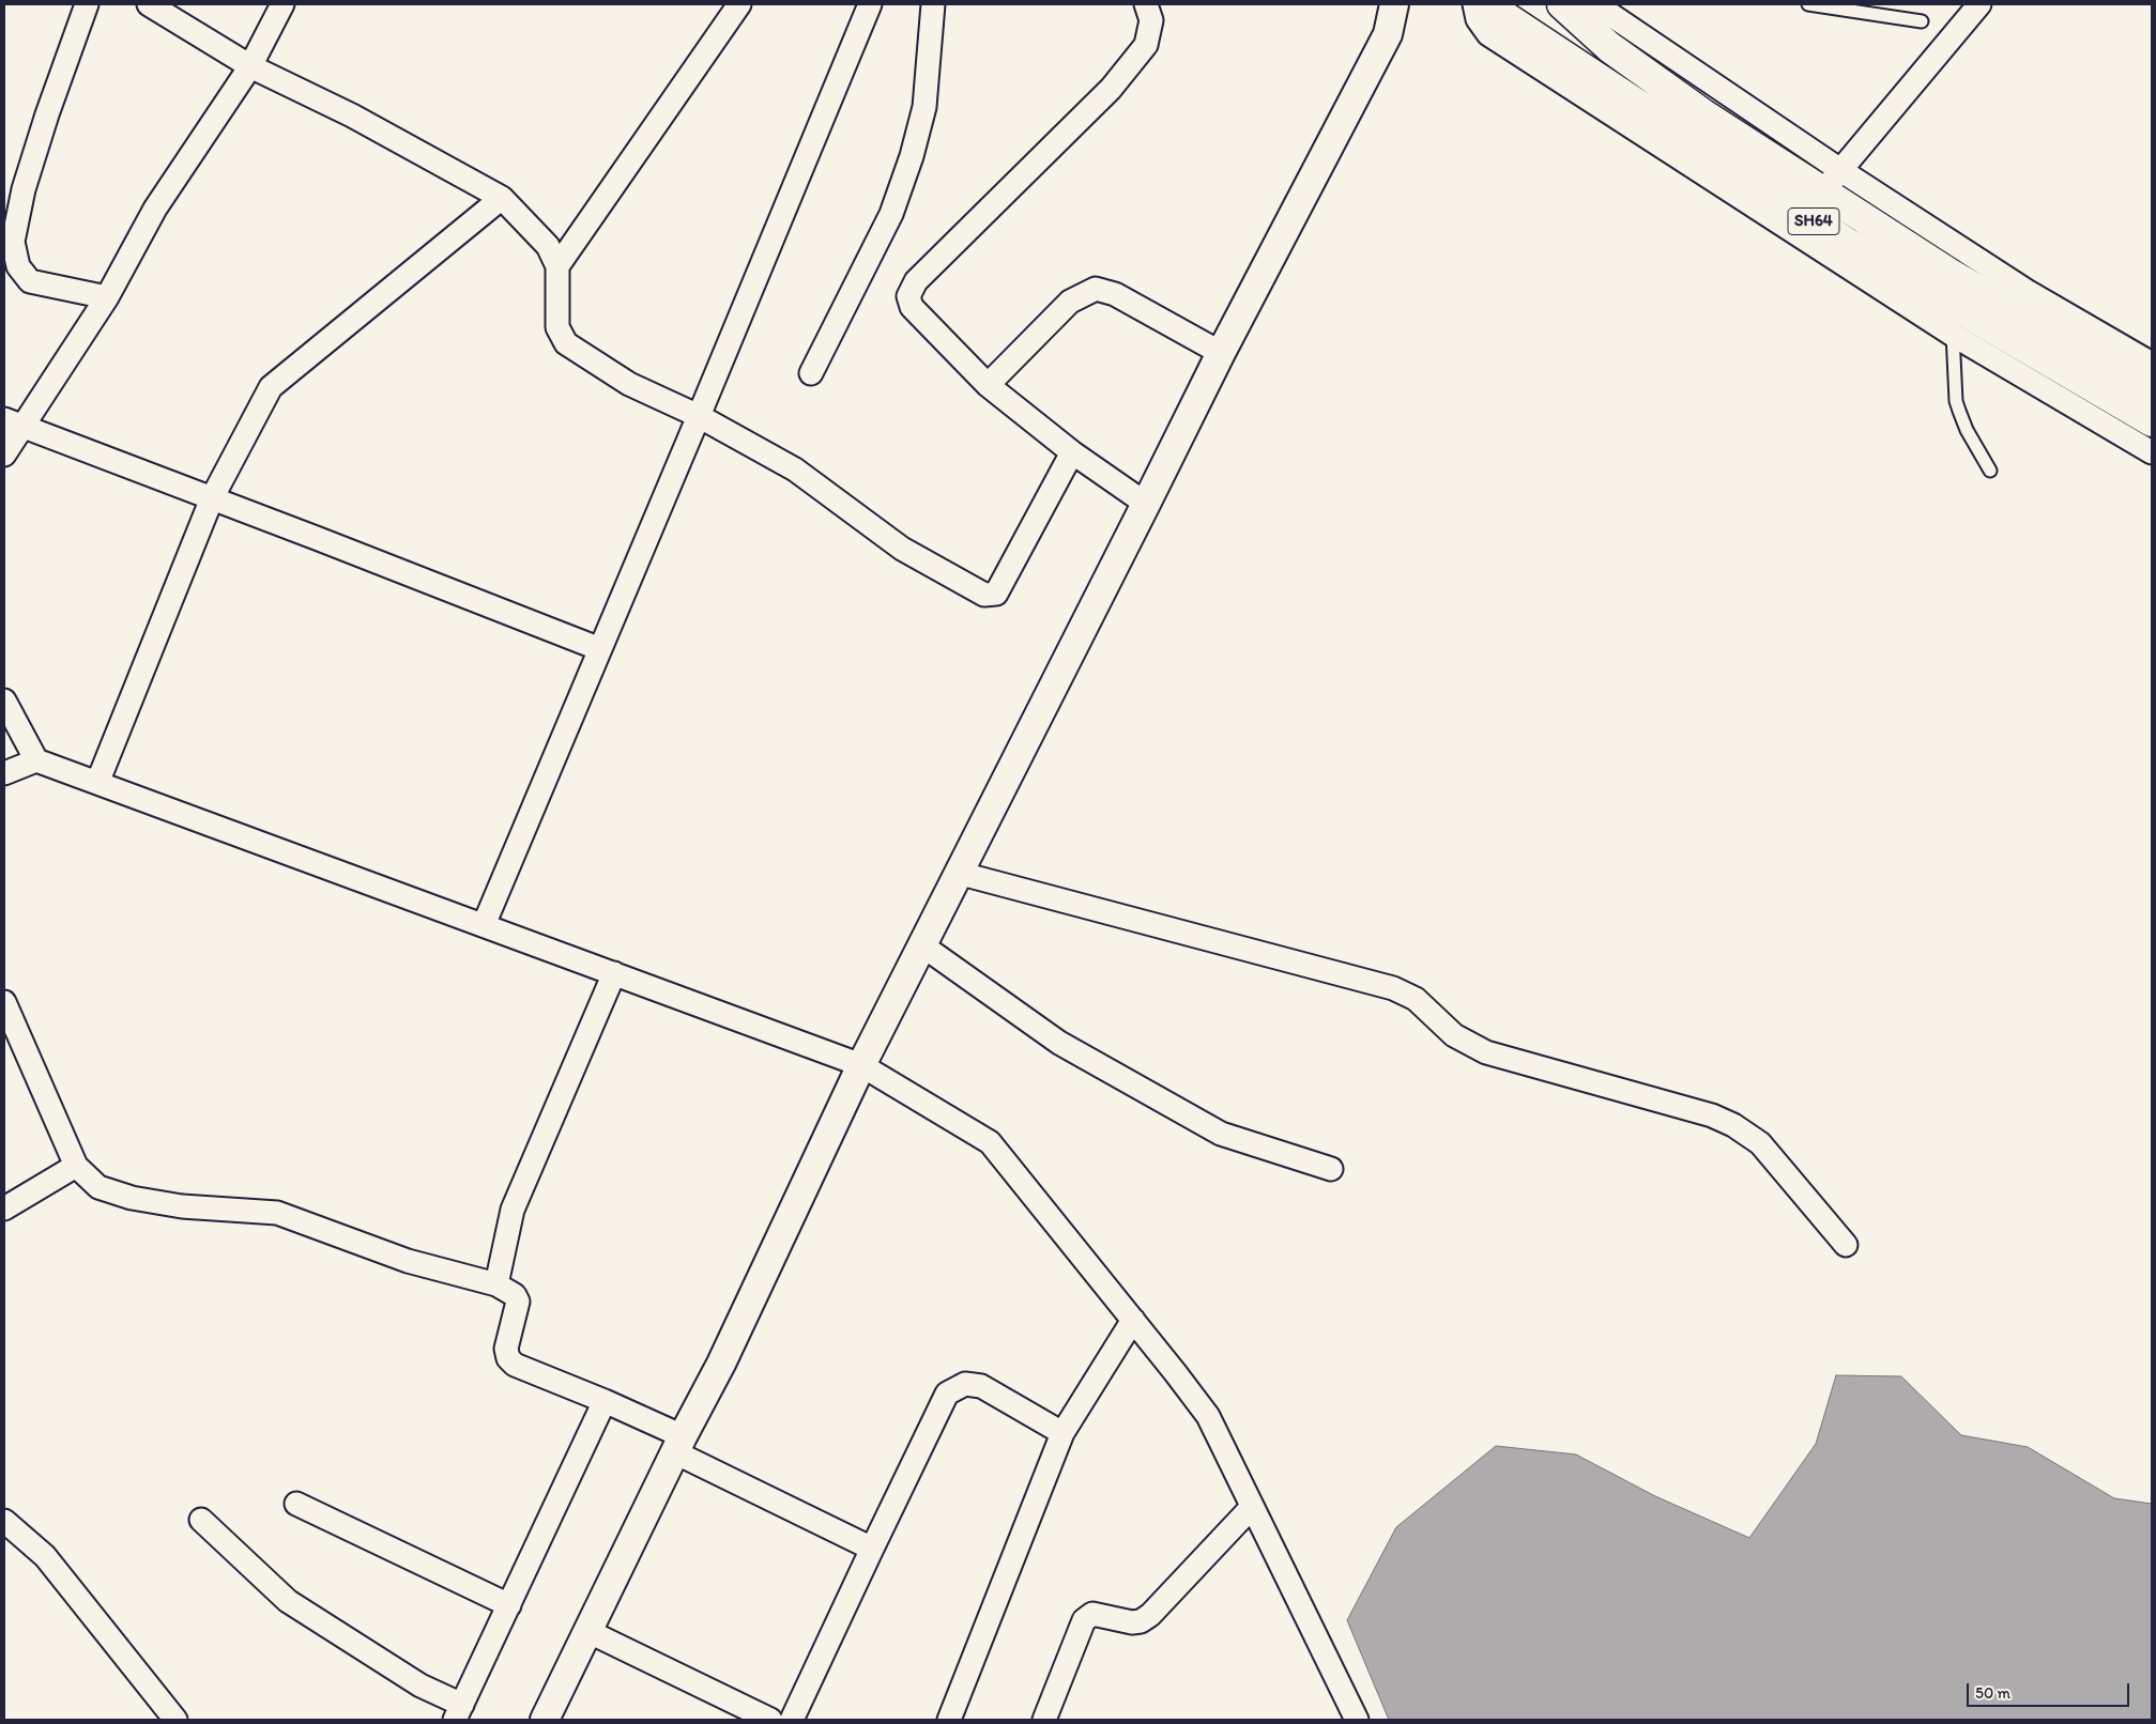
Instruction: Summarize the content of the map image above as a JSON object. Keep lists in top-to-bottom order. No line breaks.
{"streets":{"main road":["SH64"]},"scale_bar":"50 m"}
